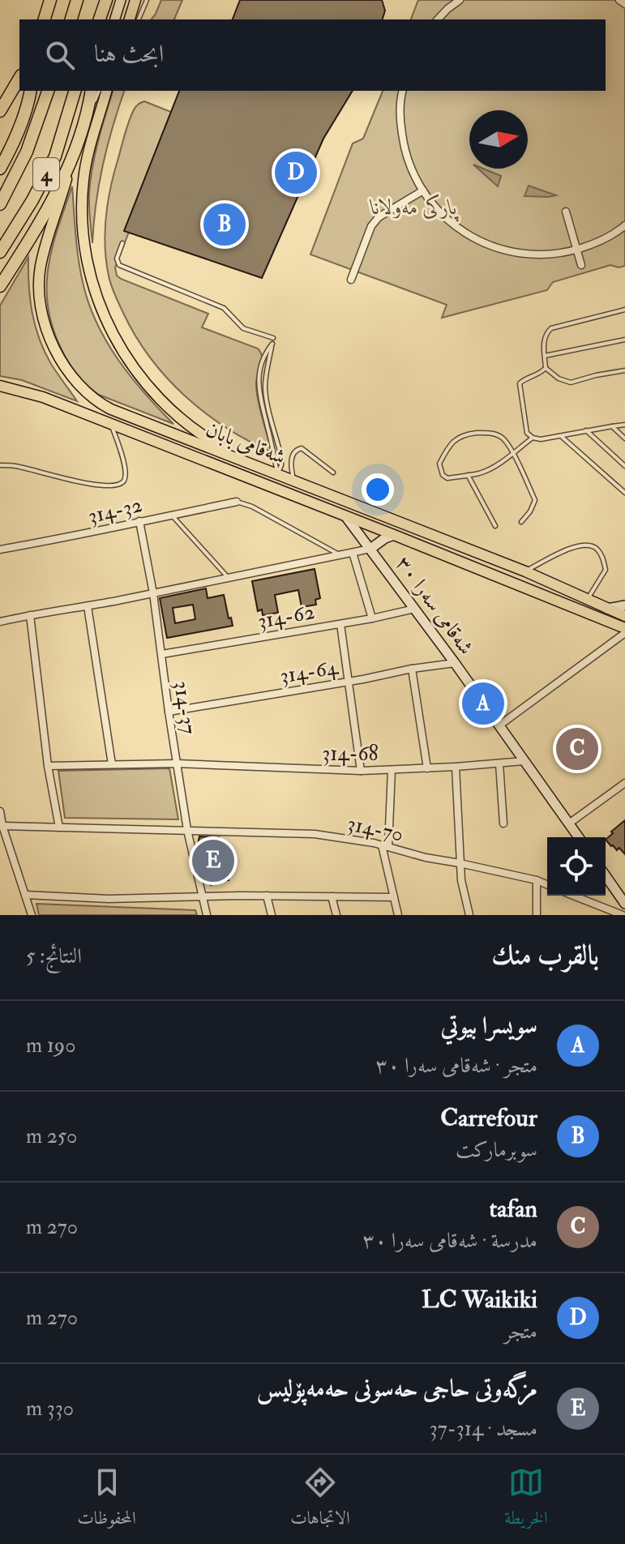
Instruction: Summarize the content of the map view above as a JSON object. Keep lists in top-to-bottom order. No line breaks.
{"streets":{"highway":["4"],"main road":["شەقامی بابان"],"street":["314-32","شەقامی سەرا ٣٠","314-62","314-64","314-37","314-68","314-70"]},"crossings":[["314-32","314-37"],["شەقامی سەرا ٣٠","314-62"],["شەقامی سەرا ٣٠","314-64"],["شەقامی سەرا ٣٠","314-68"],["314-62","314-37"],["314-64","314-37"],["314-37","314-68"],["314-37","314-70"]],"parks":["پارکی مەولانا"],"north":"right","page":{"search":"ابحث هنا","pins":["D","B","A","C","E"],"heading":["بالقرب منك","النتائج: 5"],"list":[{"mark":"A","name":"سويسرا بيوتي","note":"متجر · شەقامی سەرا ٣٠","value":"190 m"},{"mark":"B","name":"Carrefour","note":"سوبرماركت","value":"250 m"},{"mark":"C","name":"tafan","note":"مدرسة · شەقامی سەرا ٣٠","value":"270 m"},{"mark":"D","name":"LC Waikiki","note":"متجر","value":"270 m"},{"mark":"E","name":"مزگەوتی حاجی حەسونی حەمەپۆلیس","note":"مسجد · 314-37","value":"330 m"}],"nav":["الخريطة","الاتجاهات","المحفوظات"]}}
